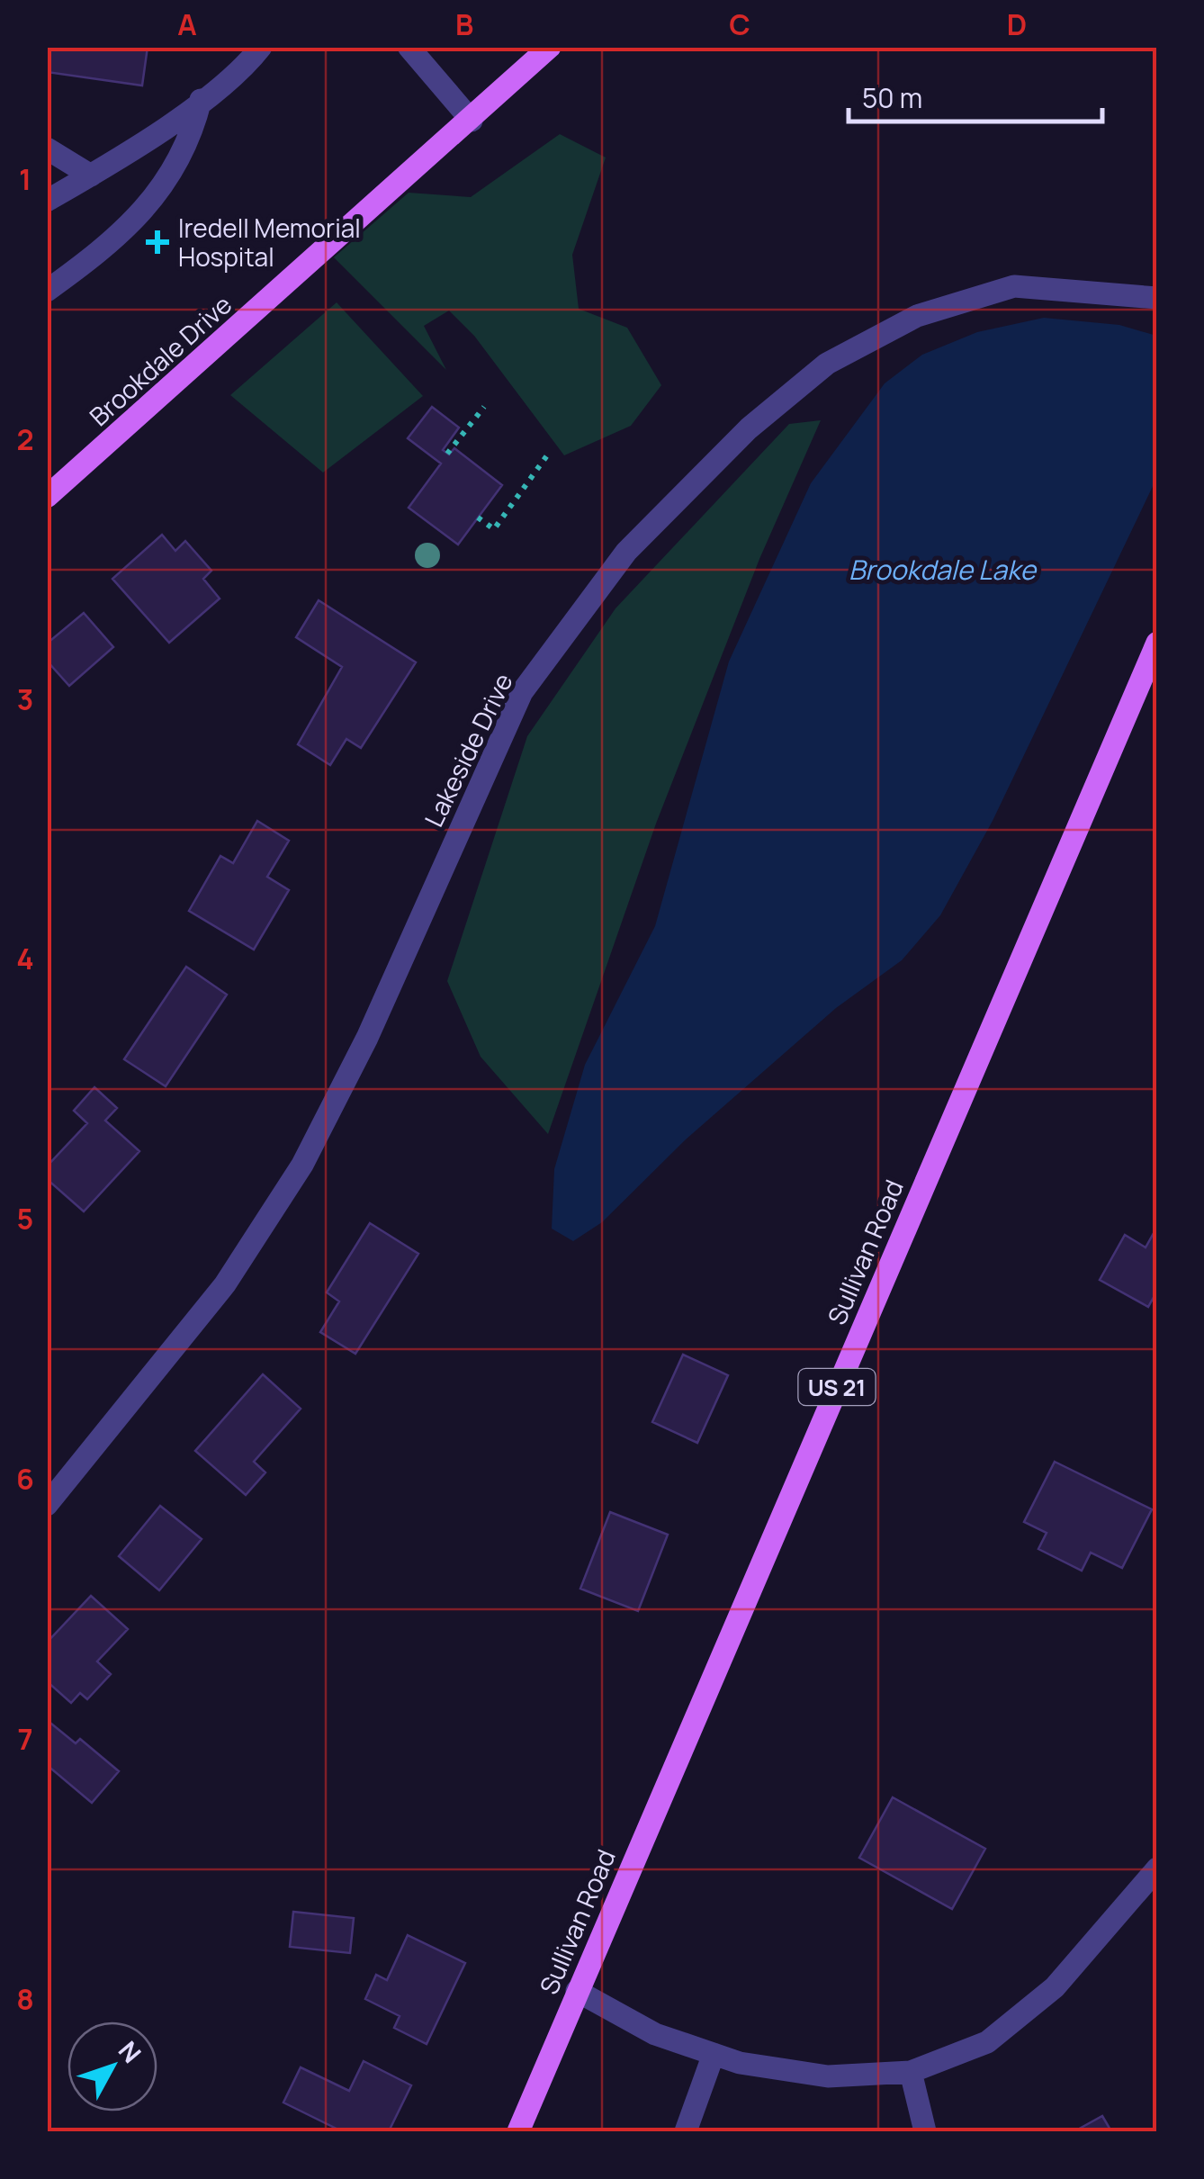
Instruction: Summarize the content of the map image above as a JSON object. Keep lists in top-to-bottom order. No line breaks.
{"streets":{"main road":["Brookdale Drive","Sullivan Road","US 21"],"street":["Lakeside Drive"]},"water":["Brookdale Lake"],"places":{"health":["Iredell Memorial Hospital"]},"scale_bar":"50 m","north":"top right","grid":{"columns":["A","B","C","D"],"rows":["1","2","3","4","5","6","7","8"]}}
